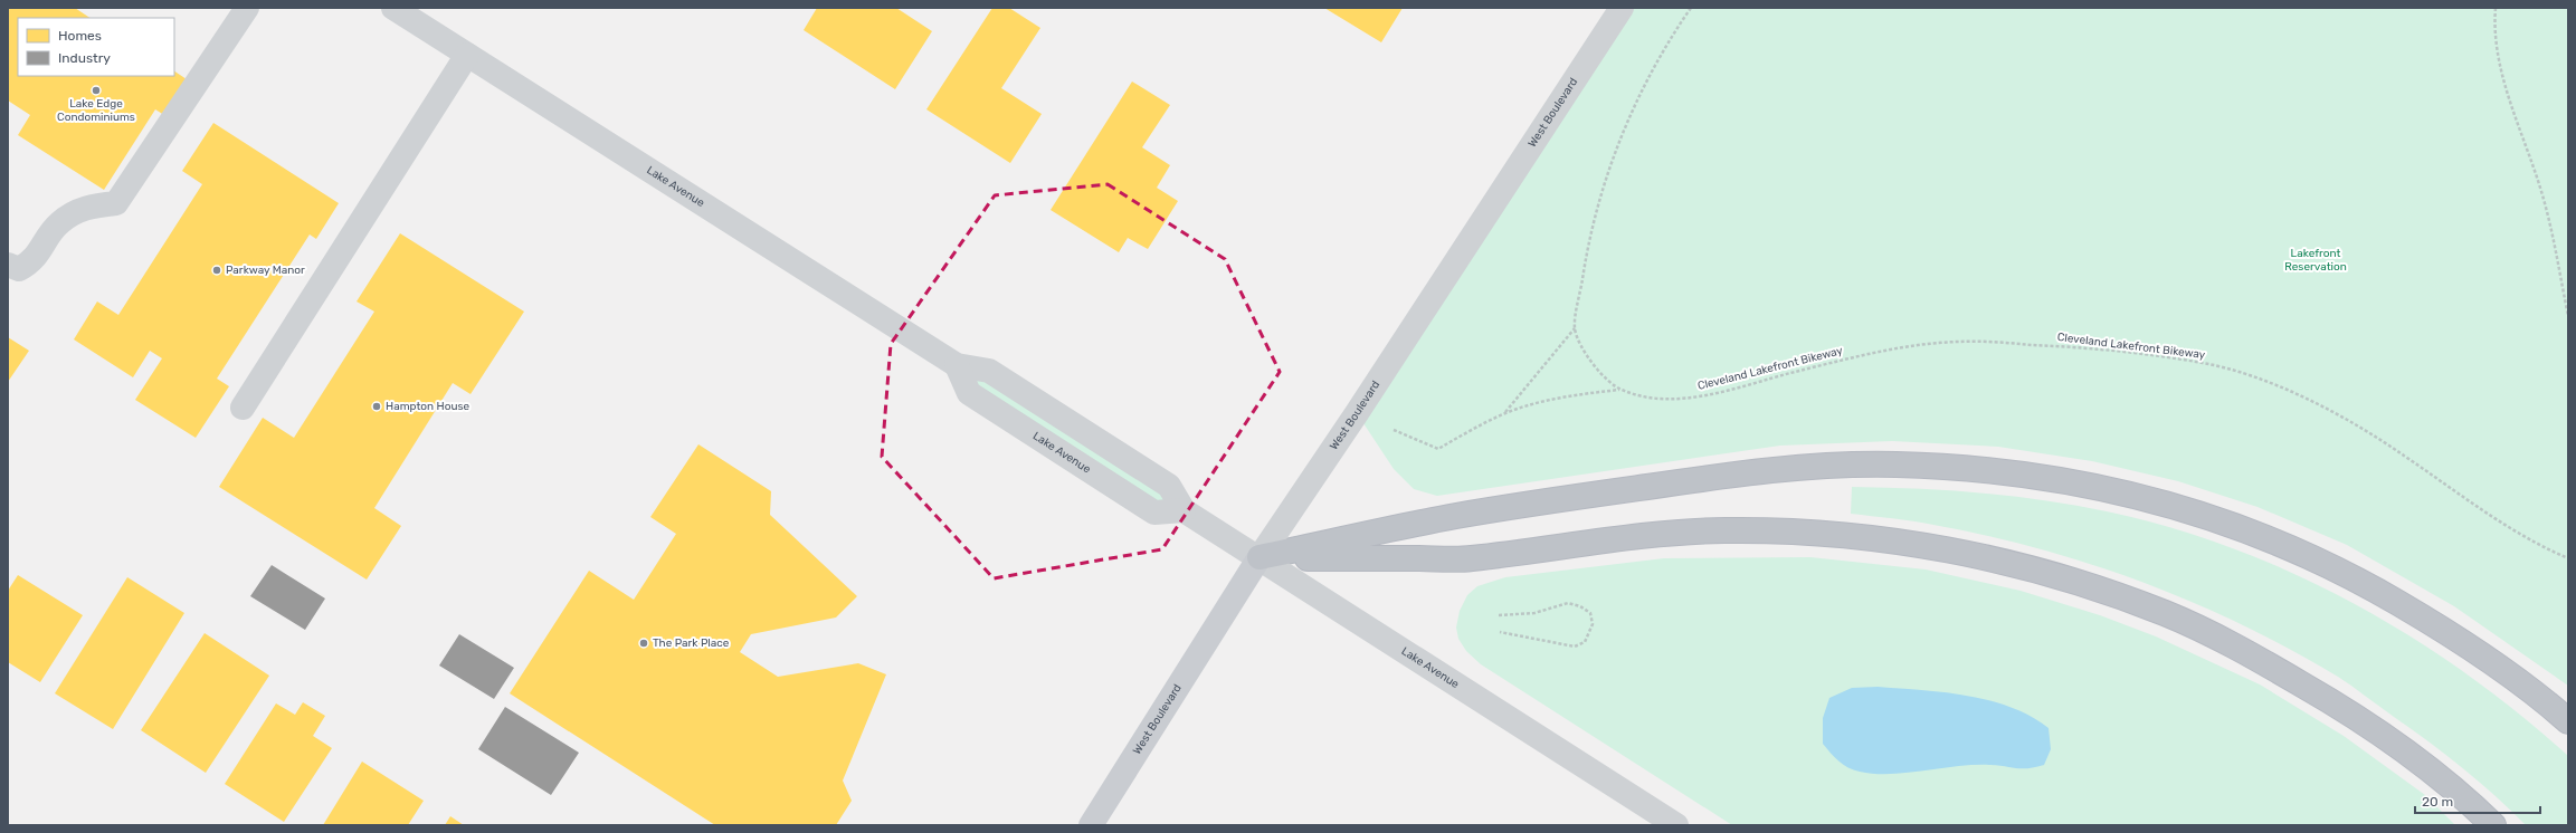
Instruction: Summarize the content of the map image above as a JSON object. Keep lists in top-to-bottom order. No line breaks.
{"streets":{"main road":["West Boulevard"],"street":["Lake Avenue"],"path":["Cleveland Lakefront Bikeway"]},"crossings":[["West Boulevard","Lake Avenue"]],"parks":["Lakefront Reservation"],"places":["Lake Edge Condominiums","Parkway Manor","Hampton House","The Park Place"],"legend":["Homes","Industry"],"scale_bar":"20 m"}
